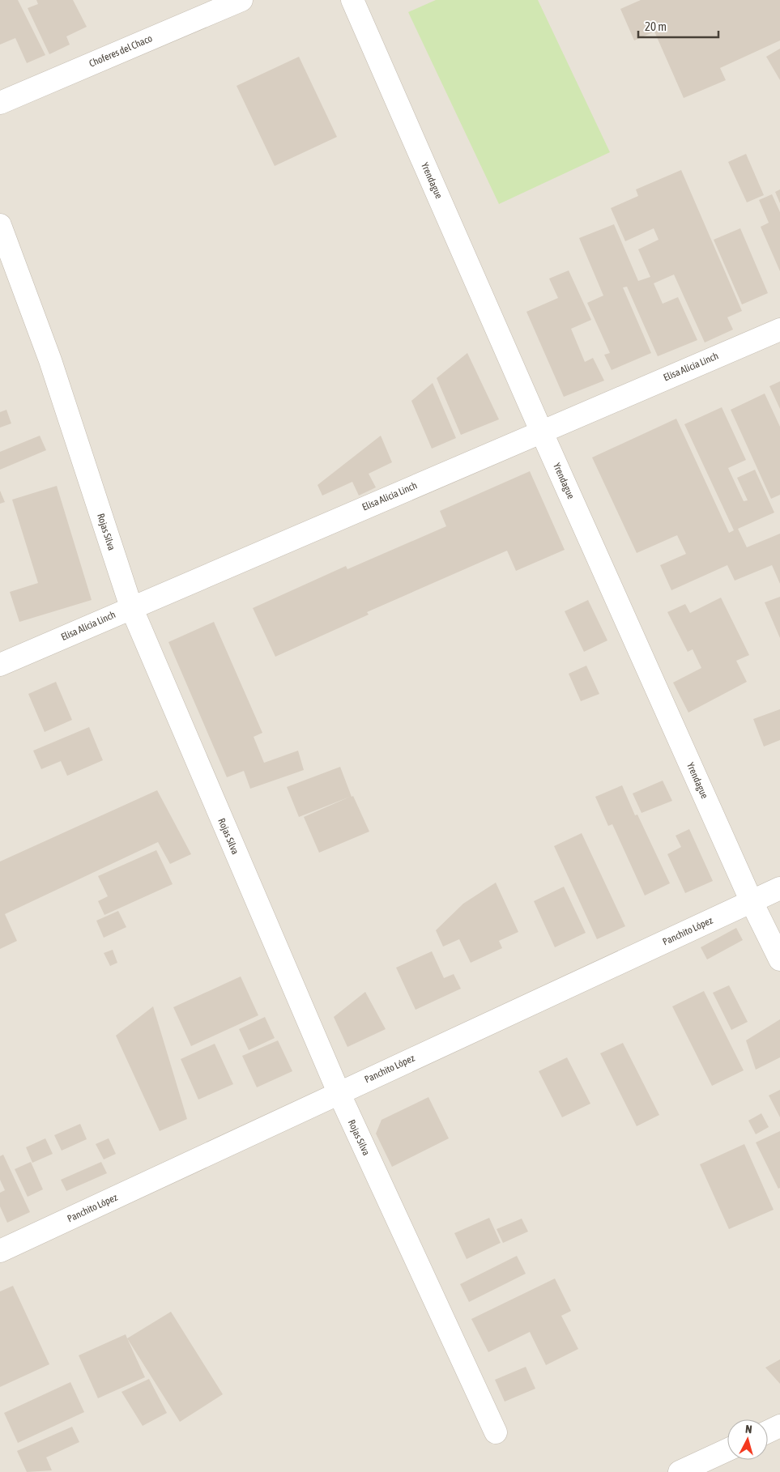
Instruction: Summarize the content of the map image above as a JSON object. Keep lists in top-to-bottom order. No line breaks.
{"streets":{"street":["Choferes del Chaco","Yrendague","Elisa Alicia Linch","Rojas Silva","Panchito López"]},"crossings":[["Yrendague","Elisa Alicia Linch"],["Yrendague","Panchito López"],["Elisa Alicia Linch","Rojas Silva"],["Rojas Silva","Panchito López"]],"scale_bar":"20 m","north":"top"}
